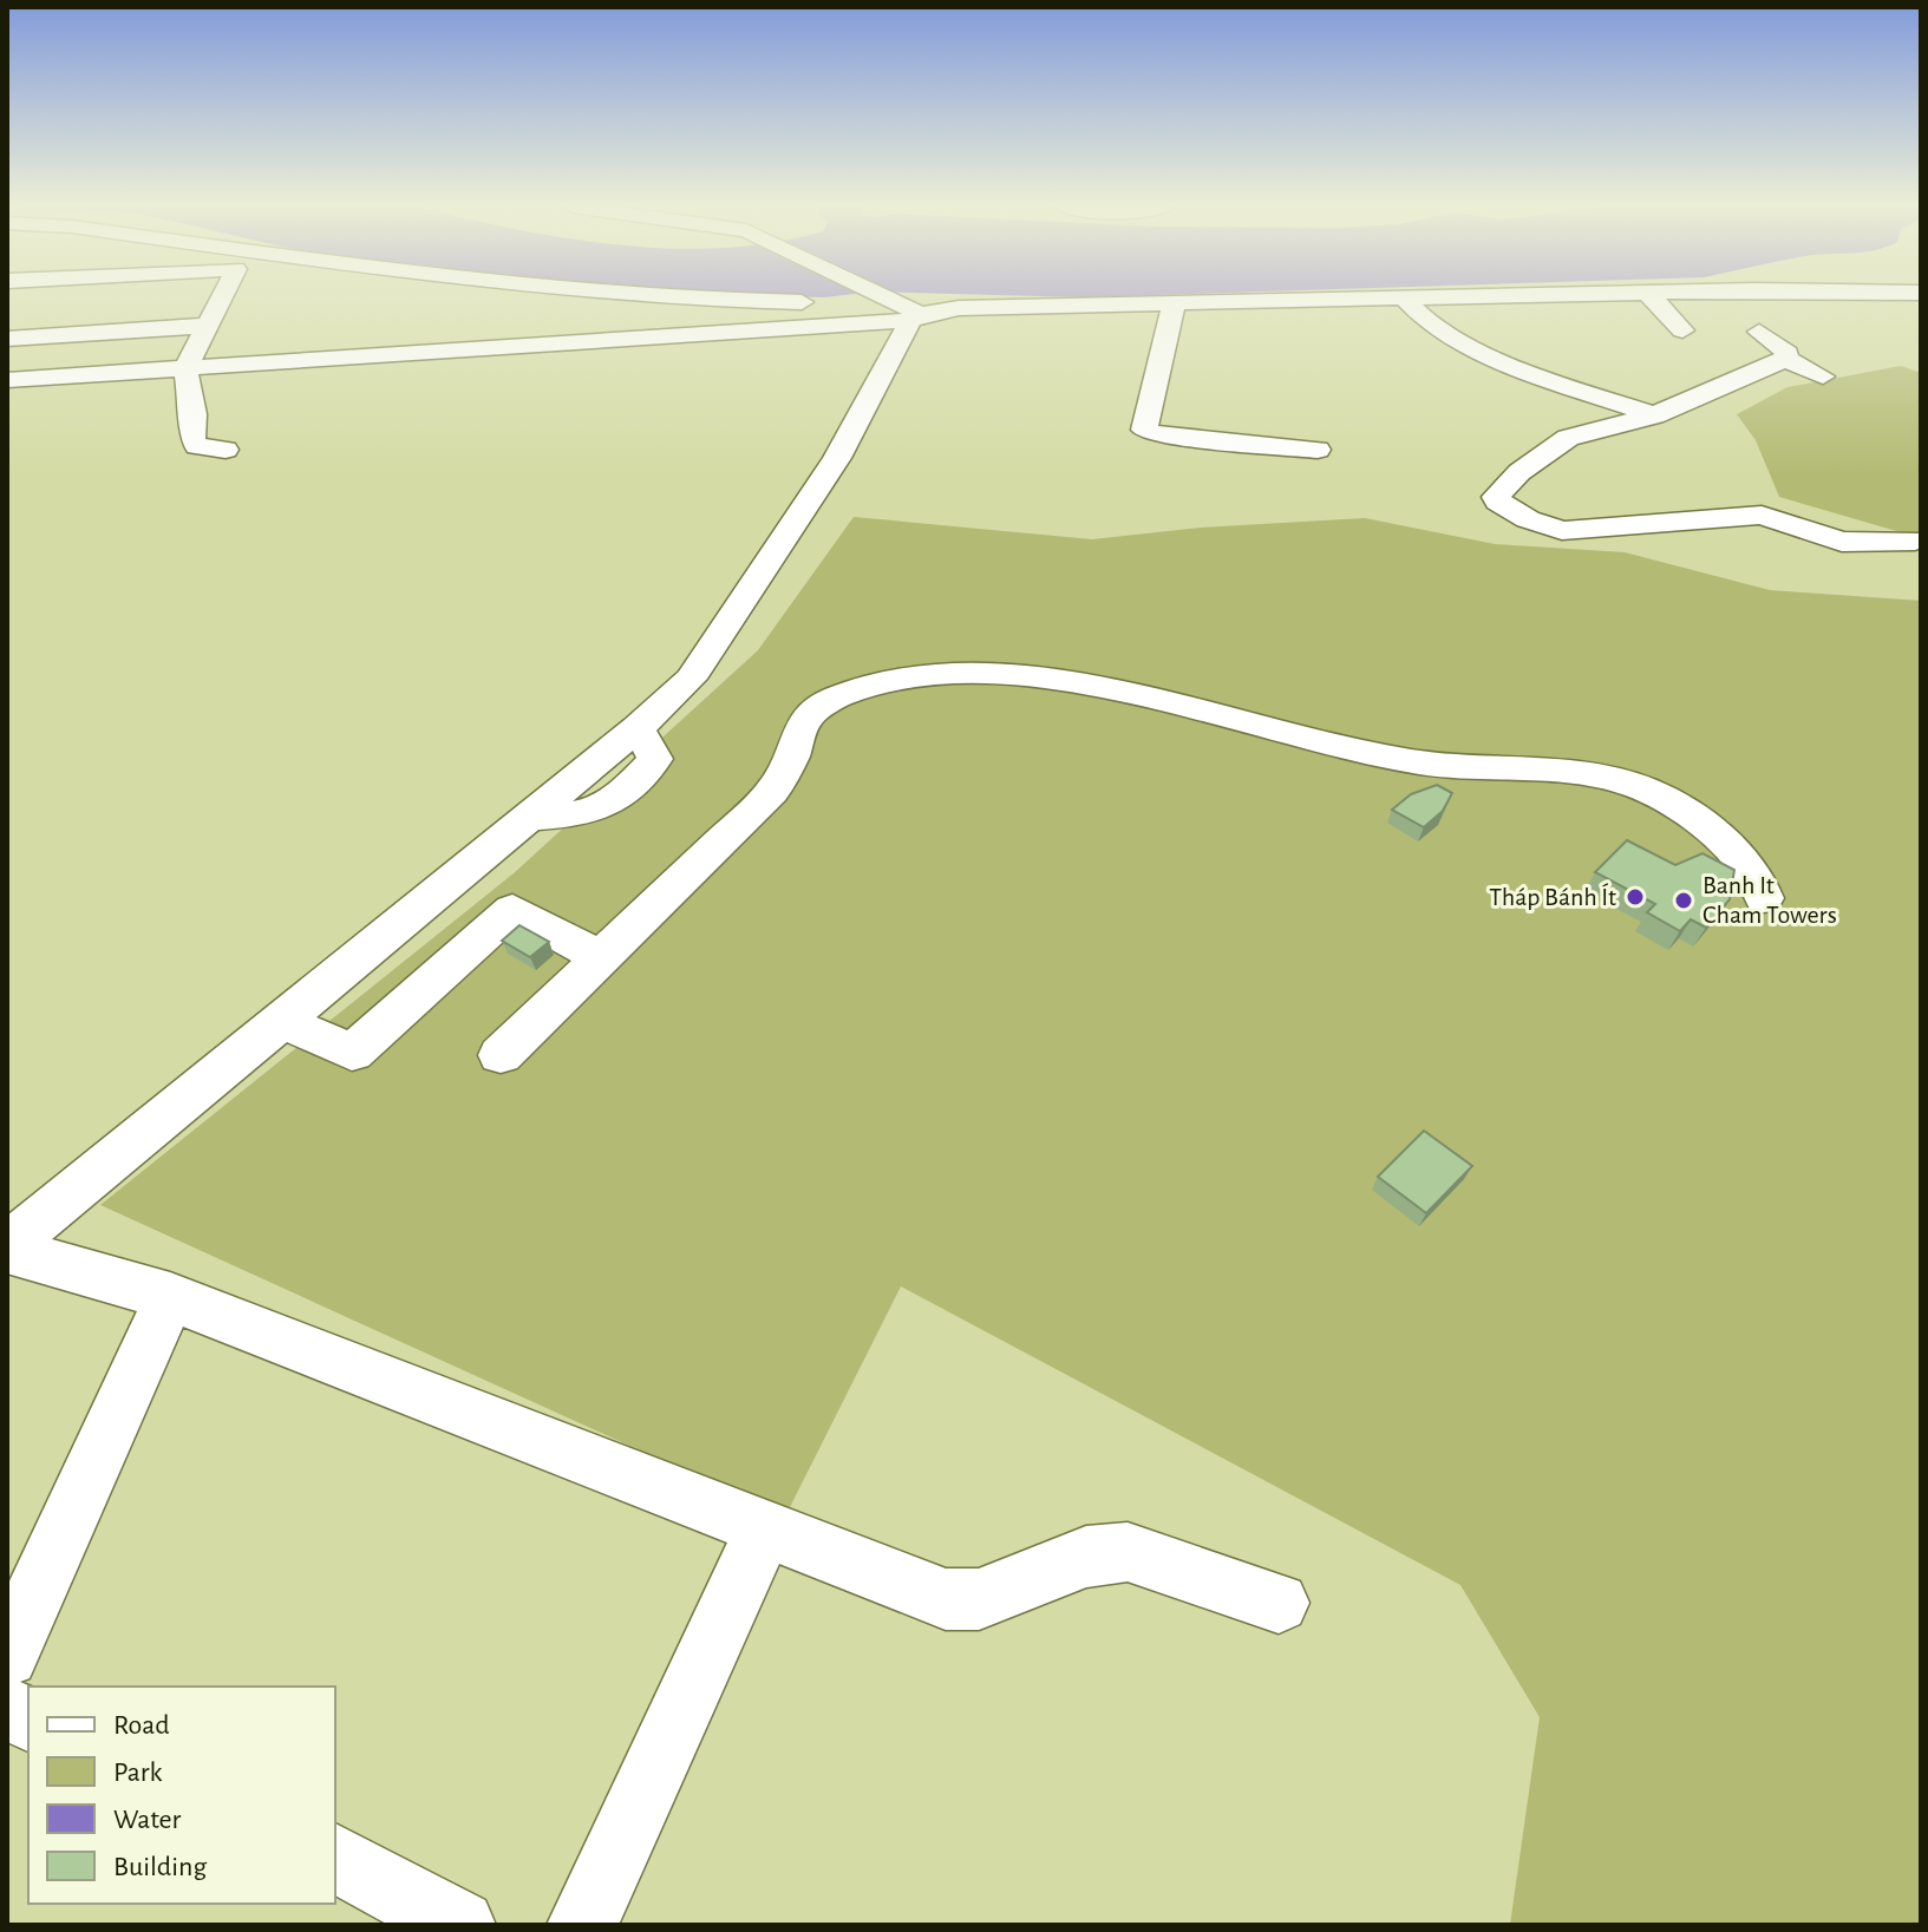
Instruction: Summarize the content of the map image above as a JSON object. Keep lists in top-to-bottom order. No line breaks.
{"places":["Tháp Bánh Ít","Banh It Cham Towers"],"legend":["Road","Park","Water","Building"]}
